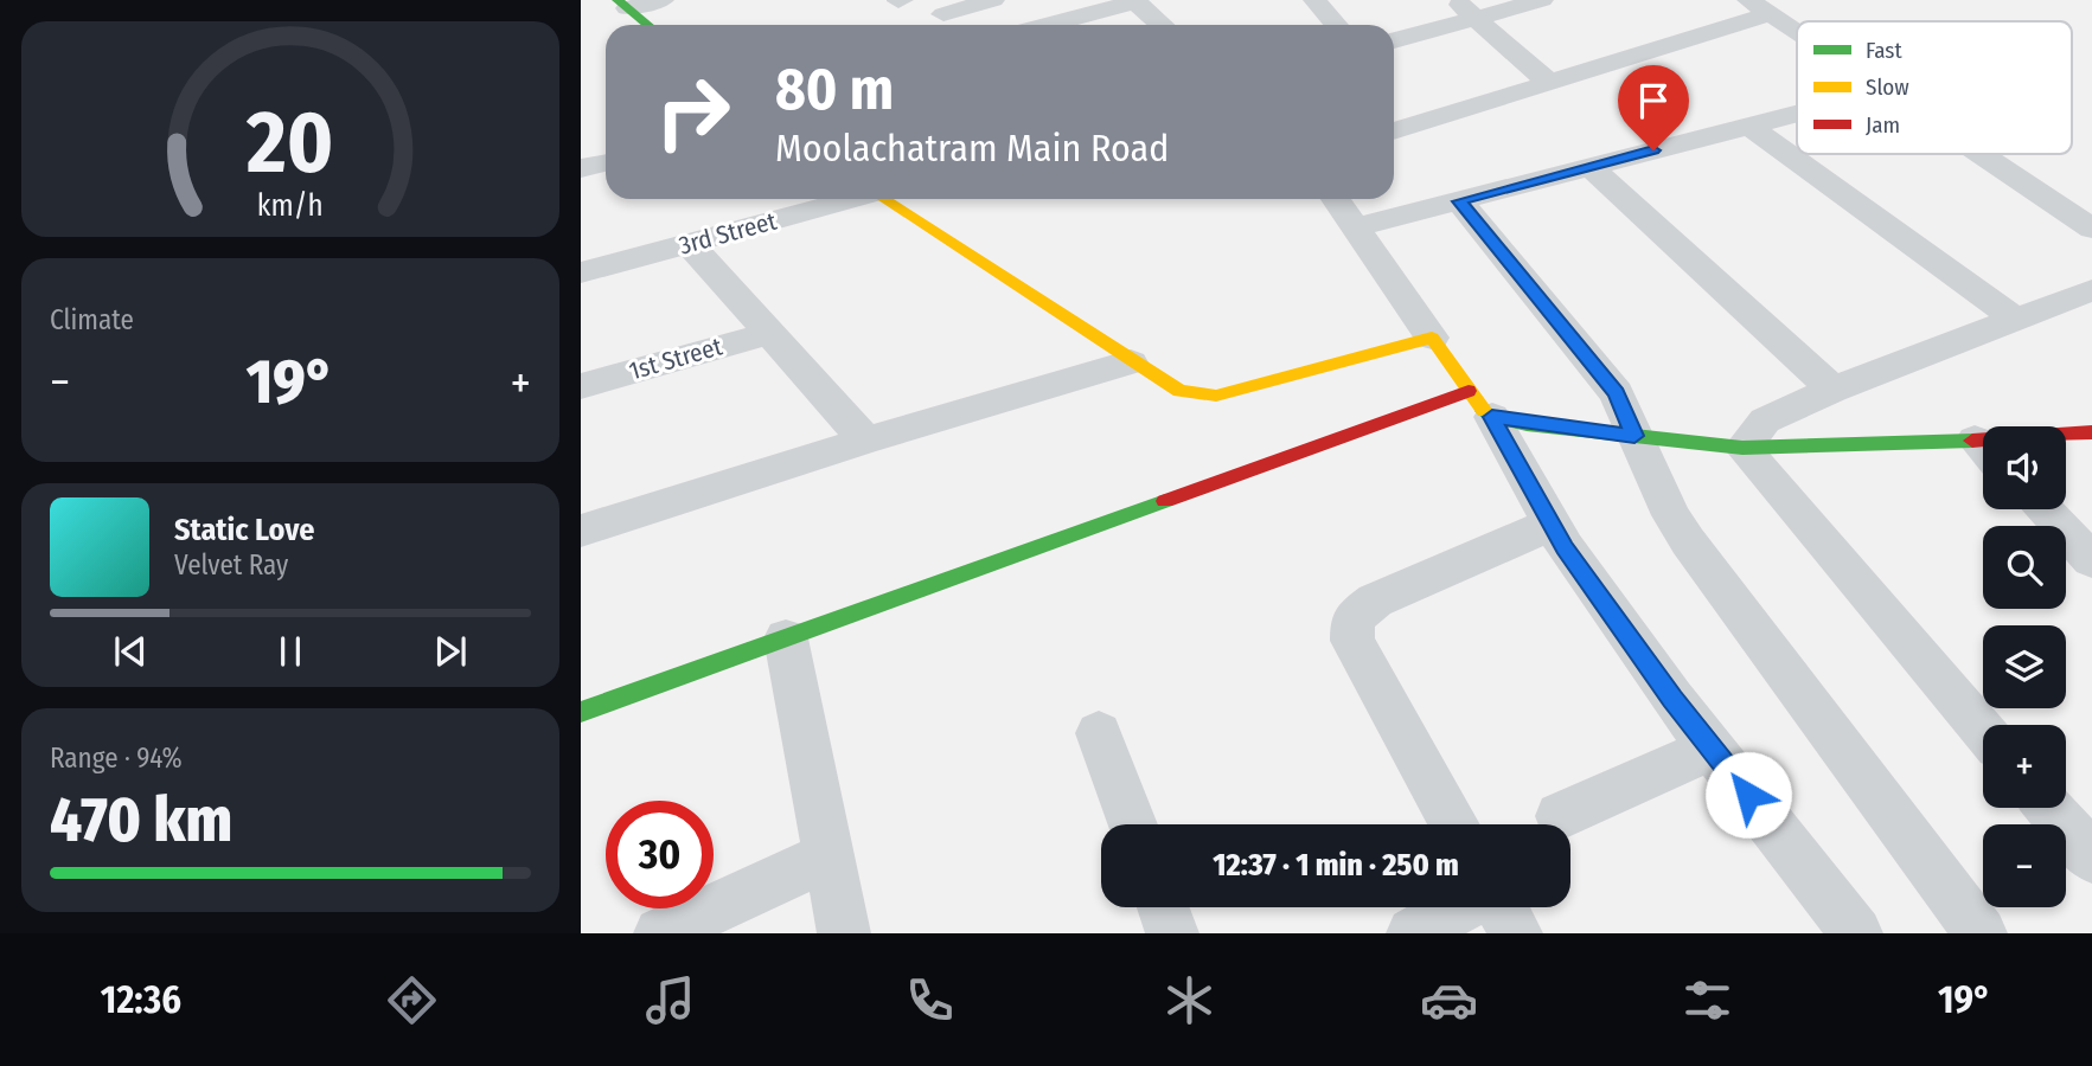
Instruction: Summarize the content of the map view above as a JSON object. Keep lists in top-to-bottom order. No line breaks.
{"streets":{"street":["3rd Street","1st Street"]},"legend":["Fast","Slow","Jam"],"page":{"turn":["80 m","Moolachatram Main Road"],"tile":["Climate",["Range · 94%","470 km"]],"heat":["−","19°","+"],"map_buttons":["+","−"],"song":["Static Love","Velvet Ray"],"limit":"30","trip":"12:37 · 1 min · 250 m","tabs":["12:36","19°"],"gauge":["20","km/h"]}}
